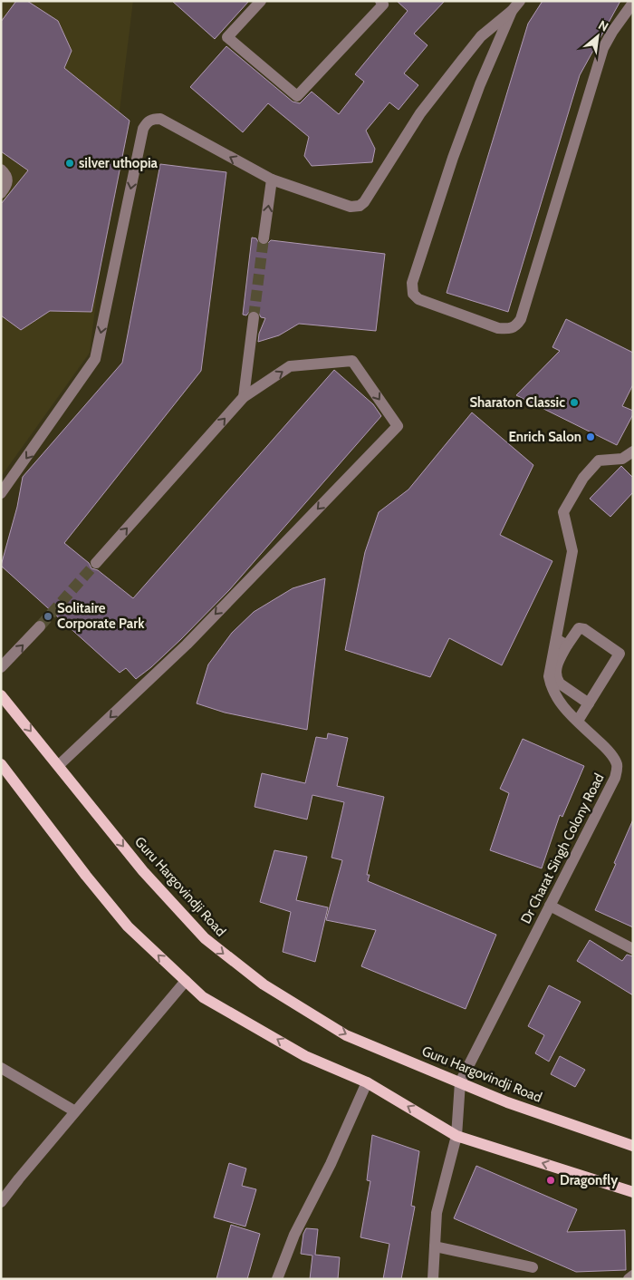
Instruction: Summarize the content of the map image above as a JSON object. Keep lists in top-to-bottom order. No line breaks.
{"streets":{"main road":["Guru Hargovindji Road"],"street":["Dr Charat Singh Colony Road"]},"crossings":[["Dr Charat Singh Colony Road","Guru Hargovindji Road"]],"places":["silver uthopia","Sharaton Classic","Enrich Salon","Solitaire Corporate Park","Dragonfly"],"north":"top right"}
